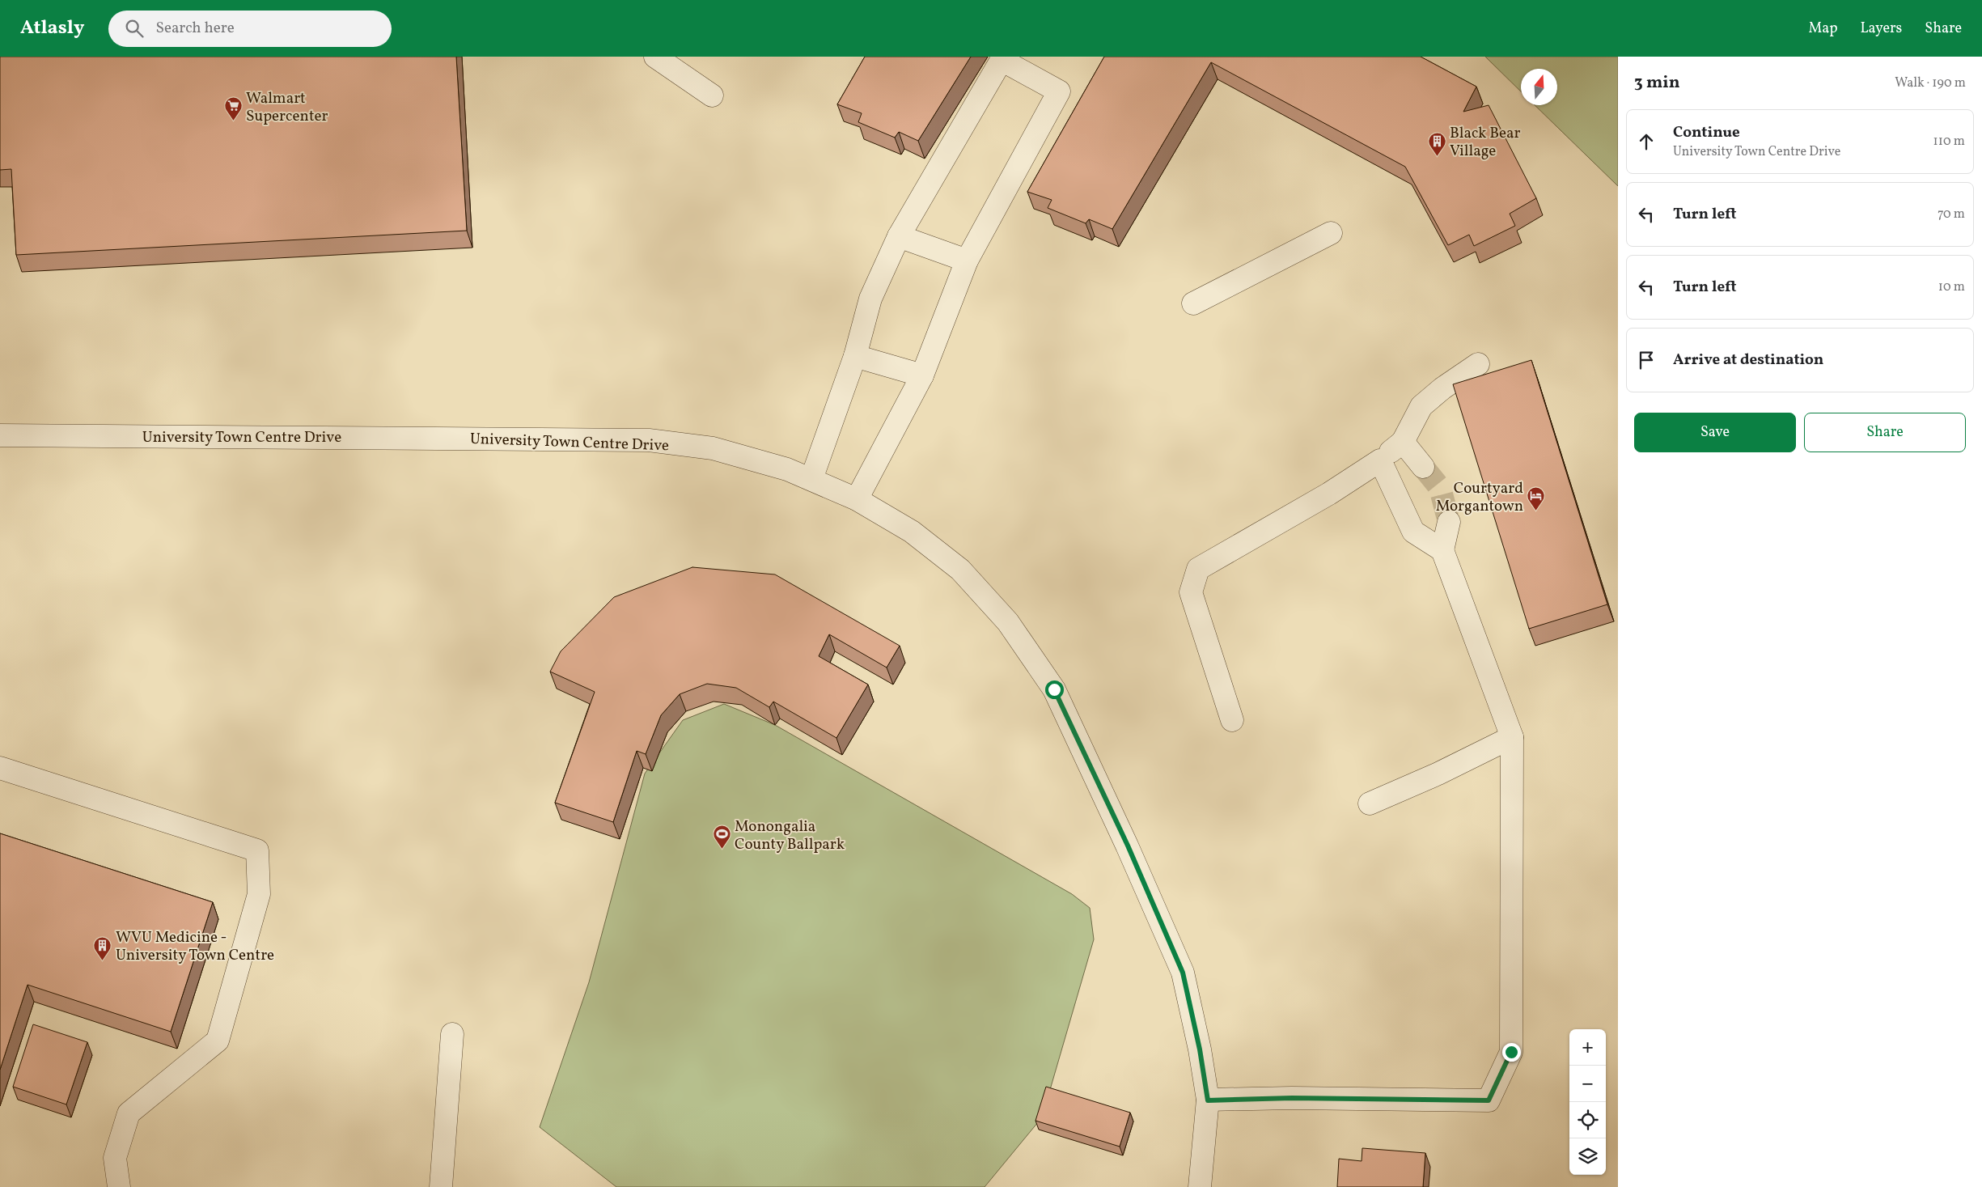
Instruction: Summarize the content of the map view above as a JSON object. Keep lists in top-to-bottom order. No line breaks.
{"streets":{"street":["University Town Centre Drive"]},"places":{"supermarket":["Walmart Supercenter"],"building":["Black Bear Village","WVU Medicine - University Town Centre"],"hotel":["Courtyard Morgantown"],"sports":["Monongalia County Ballpark"]},"north":"top","page":{"header":"Atlasly","search":"Search here","nav":["Map","Layers","Share"],"heading":["3 min","Walk · 190 m"],"list":[["Continue","University Town Centre Drive","110 m"],["Turn left","70 m"],["Turn left","10 m"],"Arrive at destination"],"buttons":["Save","Share"],"map_buttons":["+","−"]}}
